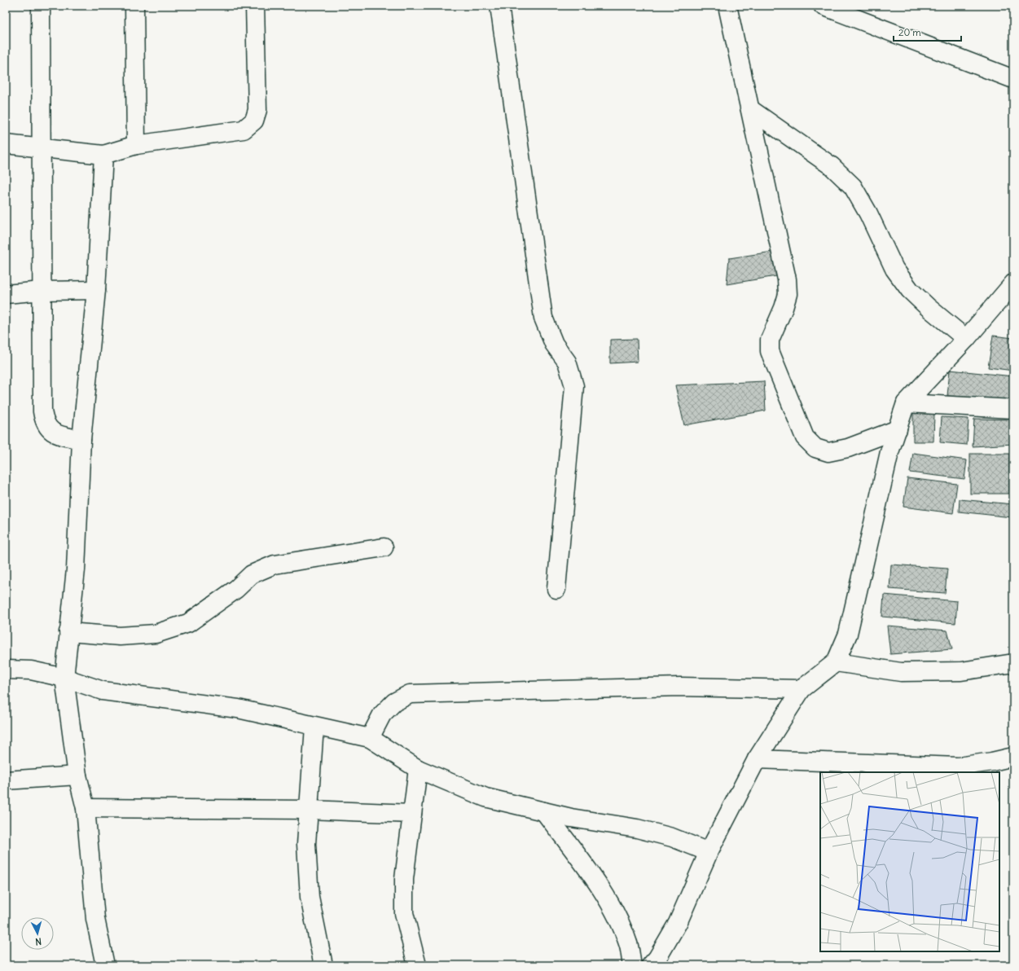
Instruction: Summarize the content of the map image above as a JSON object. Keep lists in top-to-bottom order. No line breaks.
{"scale_bar":"20 m","north":"bottom"}
